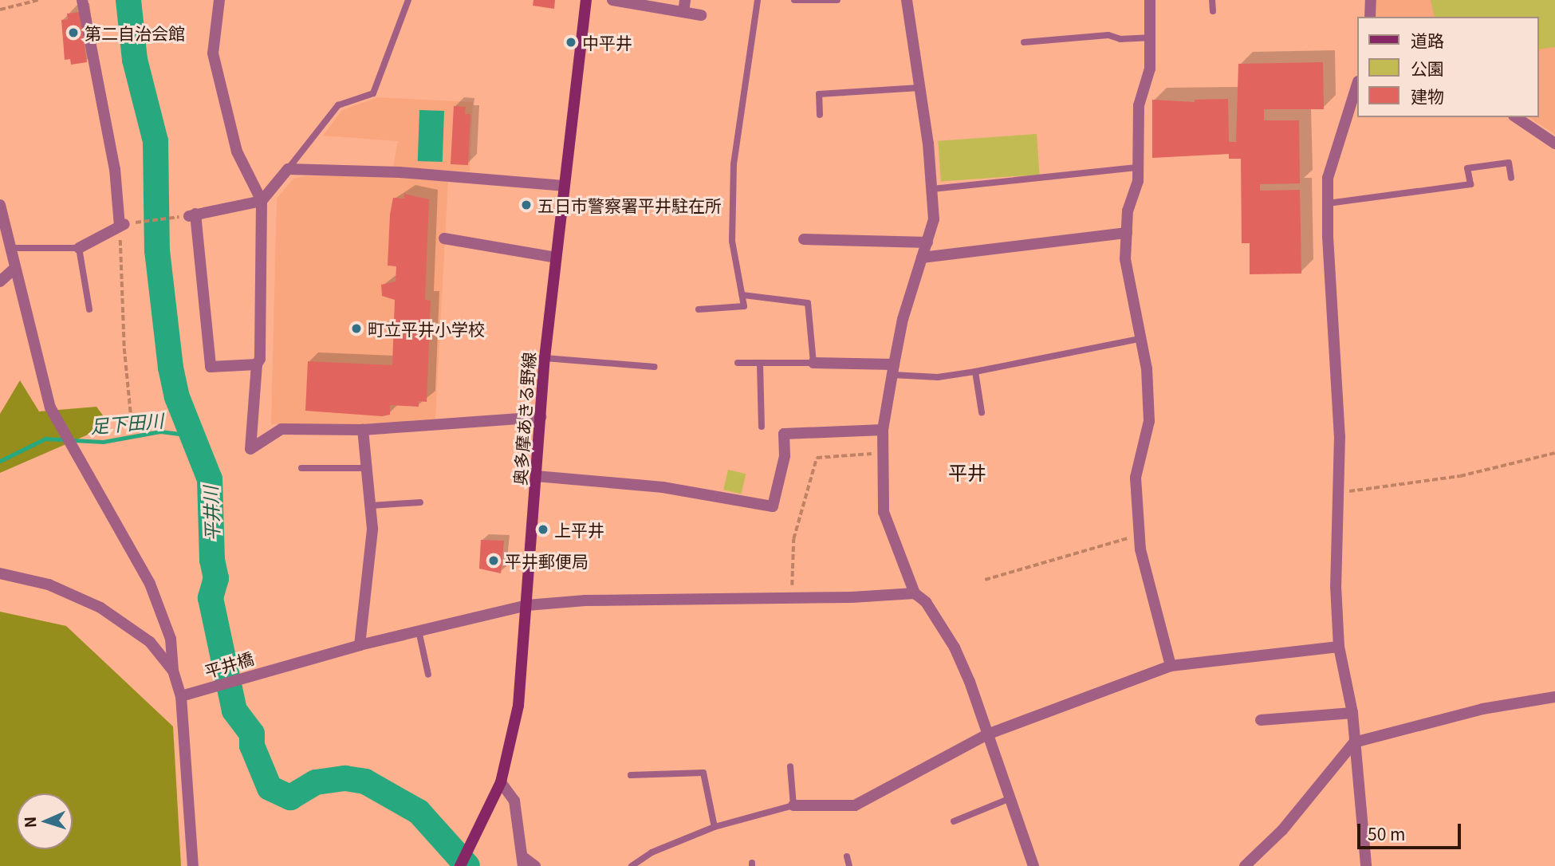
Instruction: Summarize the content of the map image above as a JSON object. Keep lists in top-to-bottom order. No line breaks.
{"streets":{"main road":["奥多摩あきる野線"],"street":["平井橋"]},"crossings":[["奥多摩あきる野線","平井橋"]],"districts":["平井"],"water":["足下田川","平井川"],"places":["第二自治会館","中平井","五日市警察署平井駐在所","町立平井小学校","上平井","平井郵便局"],"legend":["道路","公園","建物"],"scale_bar":"50 m","north":"left"}
